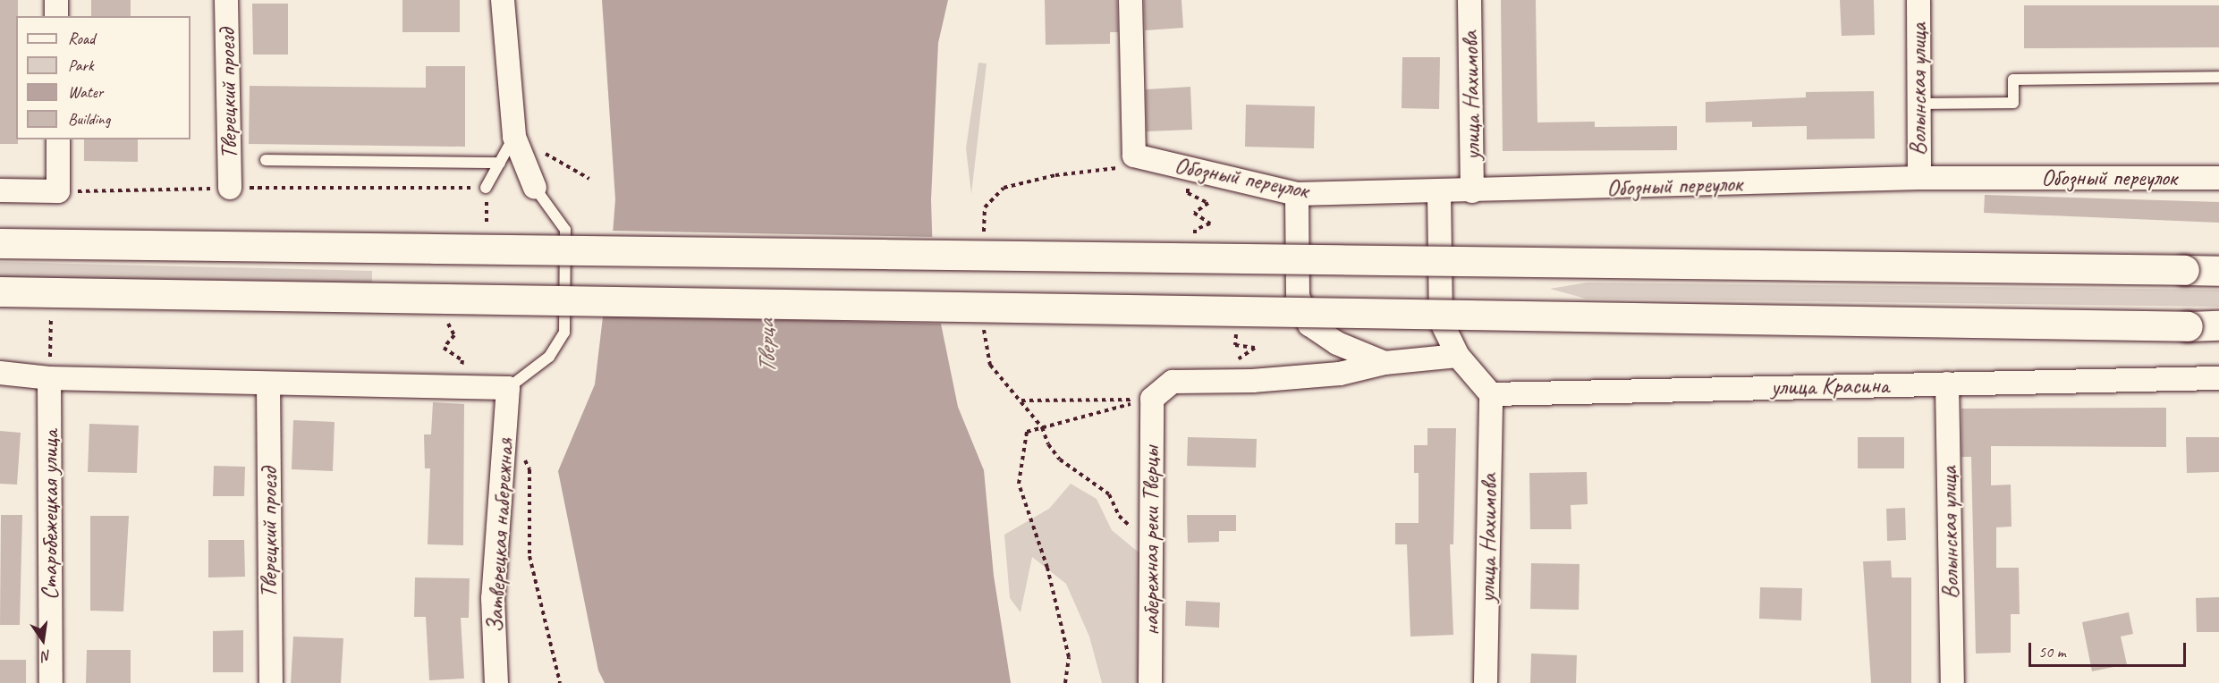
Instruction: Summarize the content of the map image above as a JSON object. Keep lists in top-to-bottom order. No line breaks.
{"streets":{"street":["Волынская улица","Тверецкий проезд","улица Нахимова","Обозный переулок","улица Красина","Старобежецкая улица","Затверецкая набережная","набережная реки Тверцы"]},"crossings":[["Волынская улица","Обозный переулок"],["Волынская улица","улица Красина"],["улица Нахимова","Обозный переулок"],["улица Нахимова","улица Красина"]],"water":["Тверца"],"legend":["Road","Park","Water","Building"],"scale_bar":"50 m","north":"bottom"}
